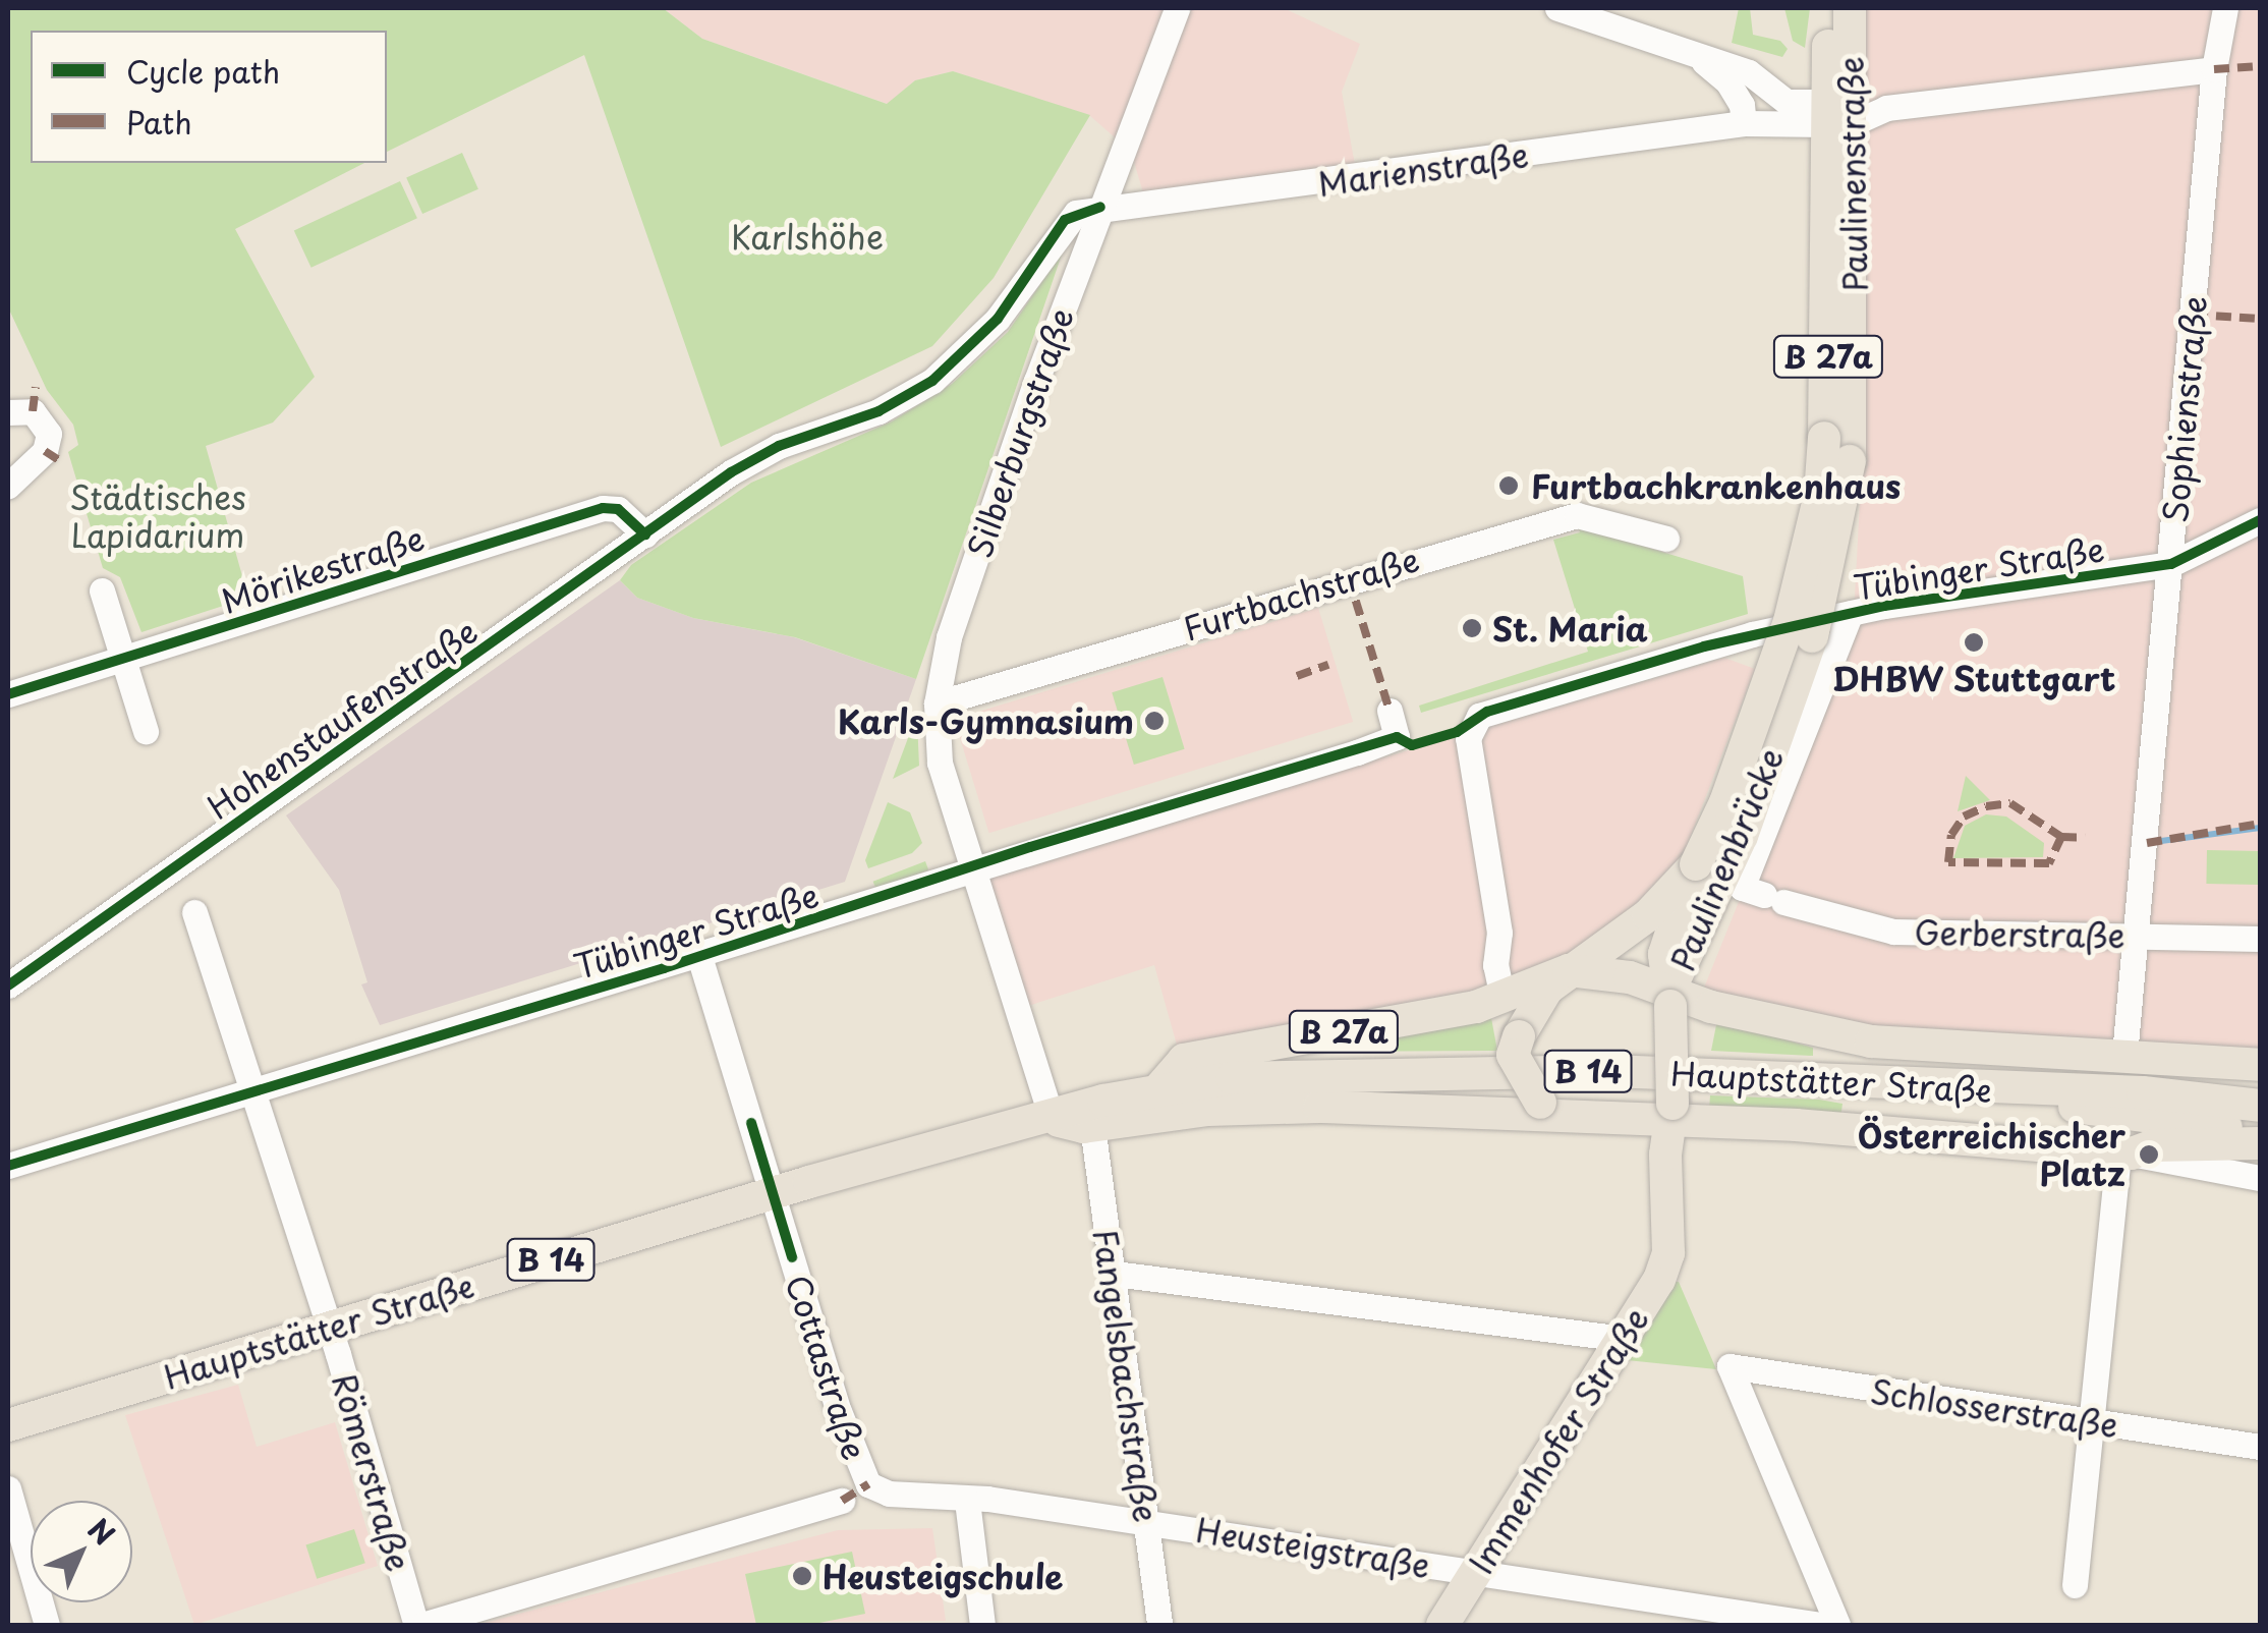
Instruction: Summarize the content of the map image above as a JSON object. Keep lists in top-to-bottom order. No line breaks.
{"streets":{"main road":["Paulinenstraße","B 27a","Paulinenbrücke","B 14","Hauptstätter Straße","Immenhofer Straße"],"street":["Marienstraße","Sophienstraße","Silberburgstraße","Tübinger Straße","Mörikestraße","Furtbachstraße","Hohenstaufenstraße","Gerberstraße","Cottastraße","Fangelsbachstraße","Schlosserstraße","Römerstraße","Heusteigstraße"]},"crossings":[["Marienstraße","Paulinenstraße"],["Marienstraße","Sophienstraße"],["Marienstraße","Silberburgstraße"],["Marienstraße","Hohenstaufenstraße"],["Paulinenstraße","Paulinenbrücke"],["B 27a","Paulinenbrücke"],["B 27a","Hauptstätter Straße"],["B 27a","Fangelsbachstraße"],["Sophienstraße","Tübinger Straße"],["Sophienstraße","Gerberstraße"],["Silberburgstraße","Tübinger Straße"],["Silberburgstraße","Furtbachstraße"],["Silberburgstraße","Hohenstaufenstraße"],["Tübinger Straße","Gerberstraße"],["Tübinger Straße","Cottastraße"],["Tübinger Straße","Römerstraße"],["Mörikestraße","Hohenstaufenstraße"],["Hauptstätter Straße","Cottastraße"],["Hauptstätter Straße","Römerstraße"],["Cottastraße","Heusteigstraße"],["Fangelsbachstraße","Heusteigstraße"],["Immenhofer Straße","Heusteigstraße"]],"parks":["Karlshöhe","Städtisches Lapidarium"],"places":["Furtbachkrankenhaus","St. Maria","DHBW Stuttgart","Karls-Gymnasium","Österreichischer Platz","Heusteigschule"],"legend":["Cycle path","Path"],"north":"top right"}
